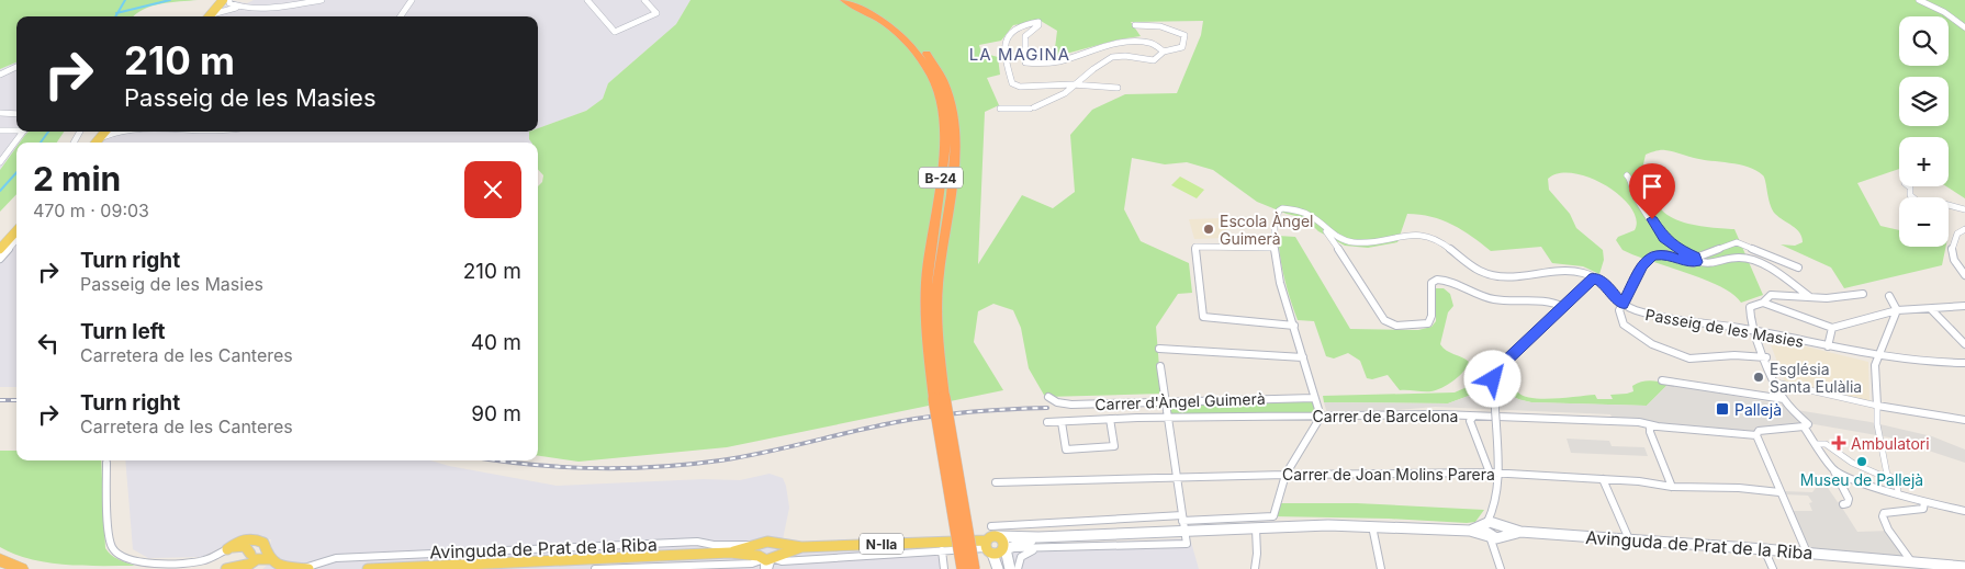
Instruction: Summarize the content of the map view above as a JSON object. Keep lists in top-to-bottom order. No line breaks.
{"streets":{"highway":["B-24"],"main road":["N-IIa","Avinguda de Prat de la Riba"],"street":["Passeig de les Masies","Carrer d'Àngel Guimerà","Carrer de Barcelona","Carrer de Joan Molins Parera"]},"crossings":[["N-IIa","Avinguda de Prat de la Riba"]],"districts":["LA MAGINA"],"places":{"other":["Escola Àngel Guimerà","Església Santa Eulàlia","Museu de Pallejà"],"transit":["Pallejà"],"health":["Ambulatori"]},"page":{"map_buttons":["+","−"],"turn":["210 m","Passeig de les Masies"],"heading":["2 min","470 m · 09:03"],"list":[{"name":"Turn right","note":"Passeig de les Masies","value":"210 m"},{"name":"Turn left","note":"Carretera de les Canteres","value":"40 m"},{"name":"Turn right","note":"Carretera de les Canteres","value":"90 m"}]}}
